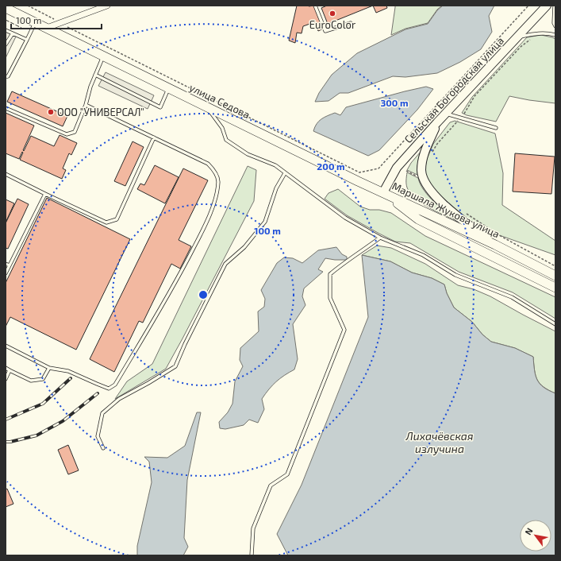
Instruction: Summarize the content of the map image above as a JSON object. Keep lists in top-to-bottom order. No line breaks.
{"streets":{"main road":["Сельская Богородская улица","улица Седова","Маршала Жукова улица"]},"crossings":[["Сельская Богородская улица","улица Седова"],["Сельская Богородская улица","Маршала Жукова улица"],["улица Седова","Маршала Жукова улица"]],"water":["Лихачёвская излучина"],"places":["EuroColor","ООО \"УНИВЕРСАЛ\""],"scale_bar":"100 m","north":"top left","rings":["300 m","200 m","100 m"]}
